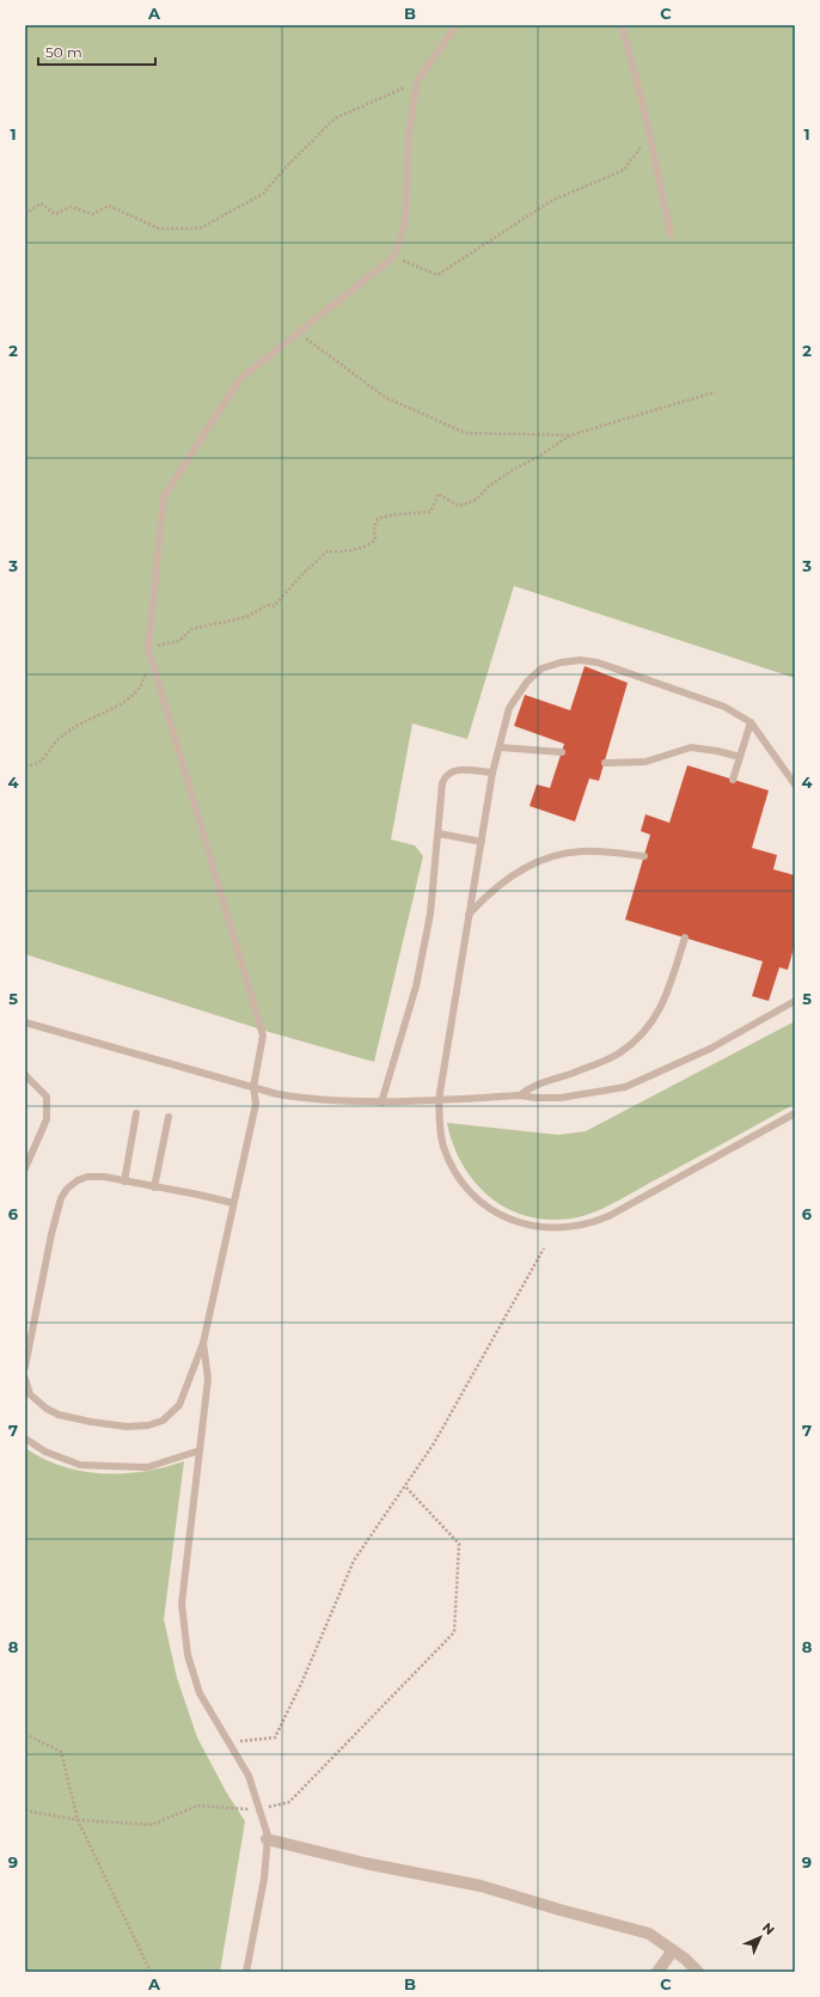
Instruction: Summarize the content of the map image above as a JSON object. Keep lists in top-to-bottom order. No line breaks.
{"scale_bar":"50 m","north":"top right","grid":{"columns":["A","B","C"],"rows":["1","2","3","4","5","6","7","8","9"]}}
